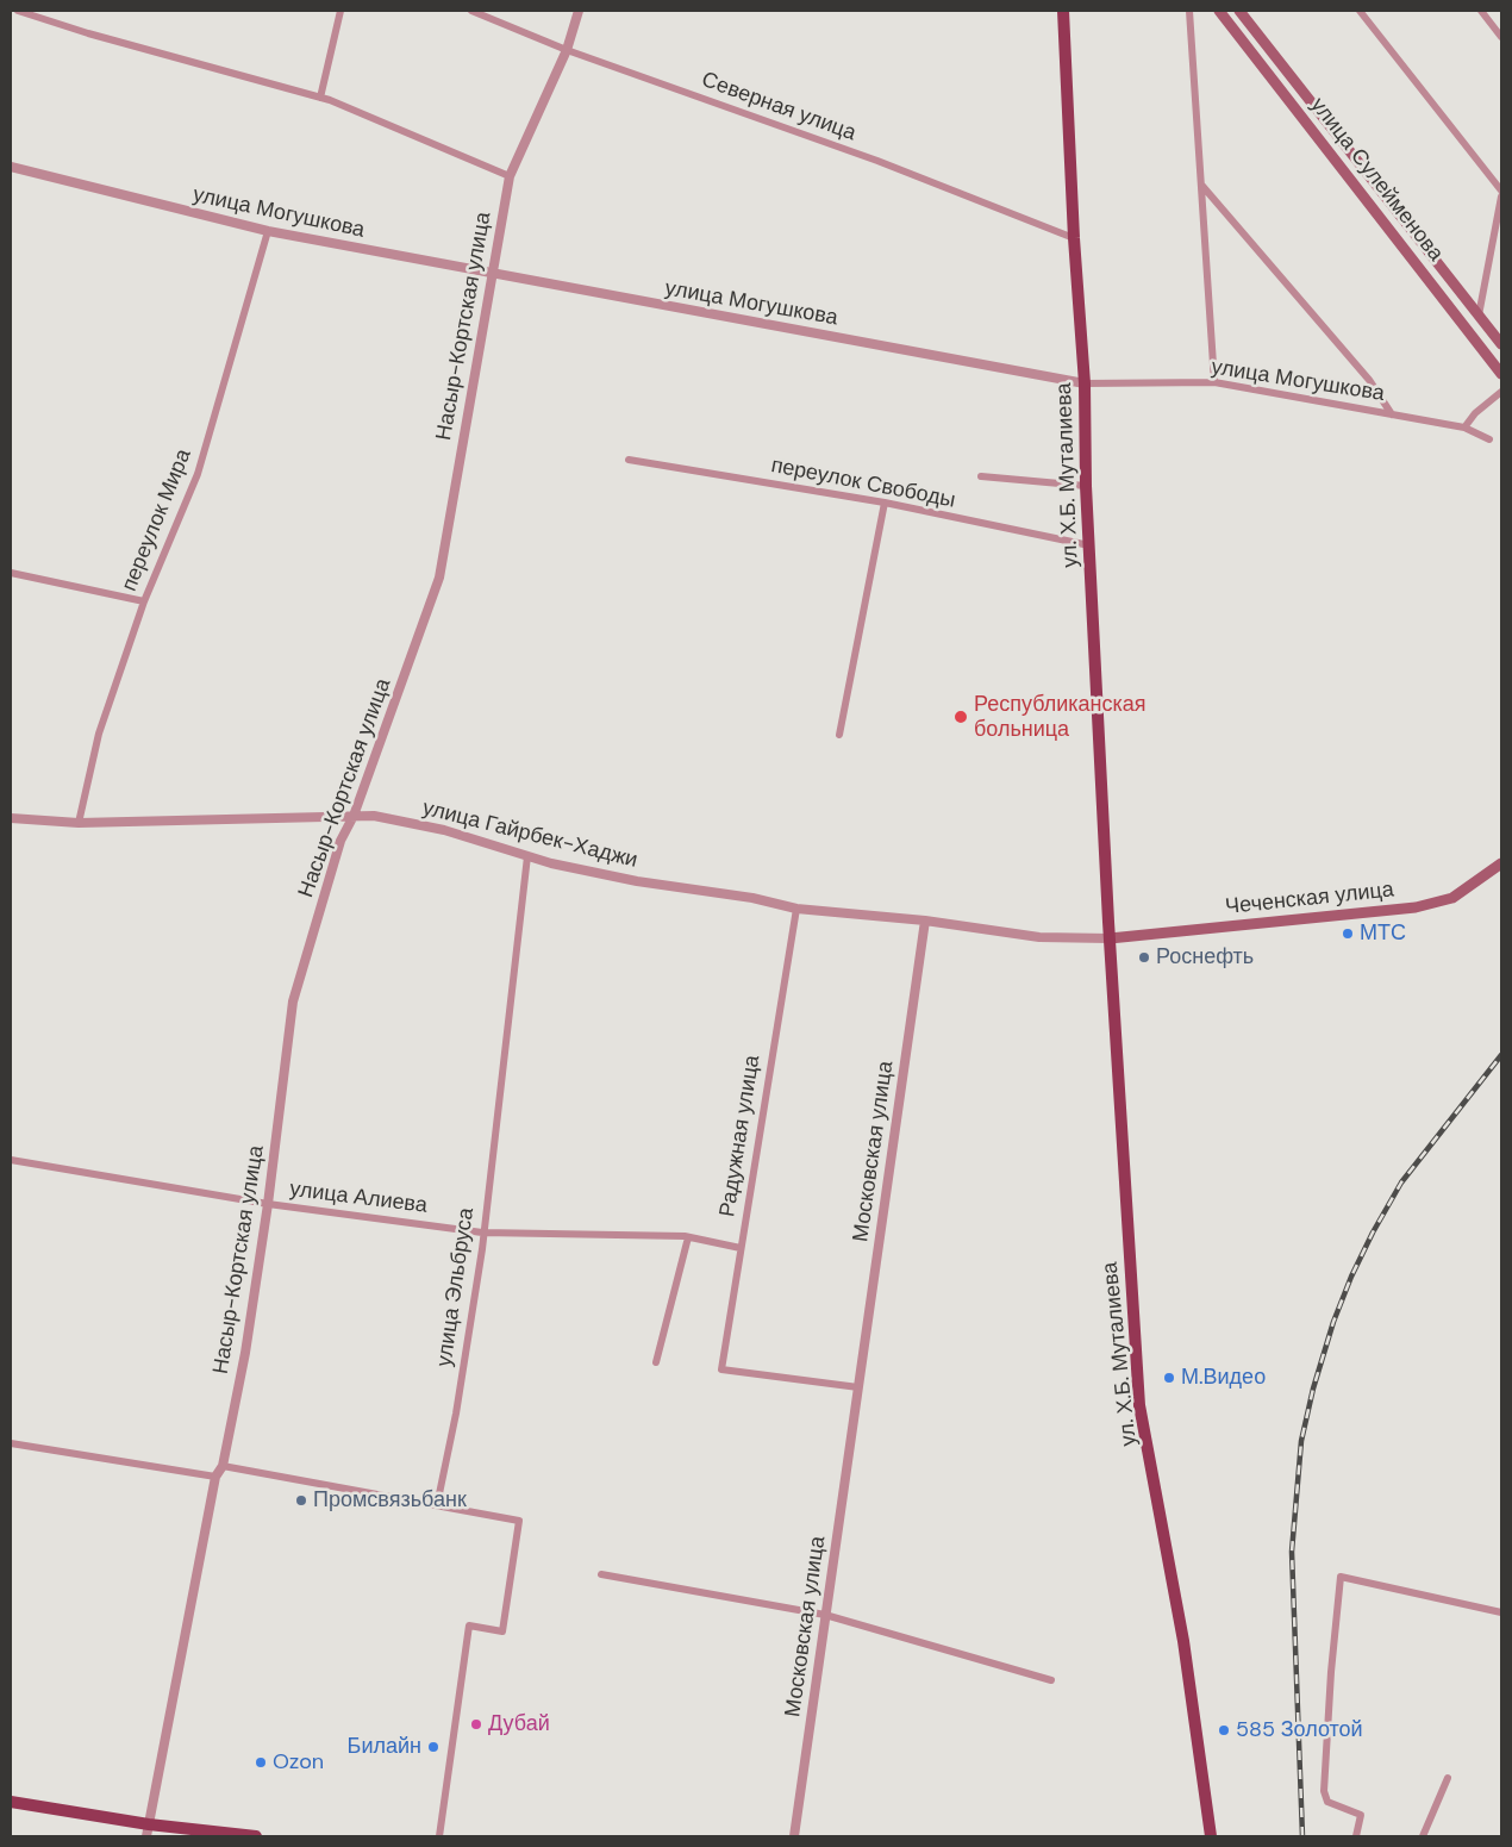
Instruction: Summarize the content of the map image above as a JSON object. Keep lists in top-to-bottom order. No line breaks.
{"streets":{"main road":["улица Сулейменова","ул. Х.Б. Муталиева","Чеченская улица"],"street":["Северная улица","улица Могушкова","Насыр-Кортская улица","переулок Свободы","переулок Мира","улица Гайрбек-Хаджи","Радужная улица","Московская улица","улица Алиева","улица Эльбруса"]},"crossings":[["Северная улица","Насыр-Кортская улица"],["Северная улица","ул. Х.Б. Муталиева"],["улица Могушкова","Насыр-Кортская улица"],["улица Могушкова","ул. Х.Б. Муталиева"],["улица Могушкова","переулок Мира"],["Насыр-Кортская улица","улица Гайрбек-Хаджи"],["Насыр-Кортская улица","улица Алиева"],["ул. Х.Б. Муталиева","переулок Свободы"],["ул. Х.Б. Муталиева","улица Гайрбек-Хаджи"],["ул. Х.Б. Муталиева","Чеченская улица"],["переулок Мира","улица Гайрбек-Хаджи"],["улица Гайрбек-Хаджи","Чеченская улица"],["улица Гайрбек-Хаджи","Радужная улица"],["улица Гайрбек-Хаджи","Московская улица"],["улица Гайрбек-Хаджи","улица Эльбруса"],["Радужная улица","Московская улица"],["Радужная улица","улица Алиева"],["улица Алиева","улица Эльбруса"]],"places":["Республиканская больница","МТС","Роснефть","М.Видео","Промсвязьбанк","Дубай","585 Золотой","Билайн","Ozon"]}
